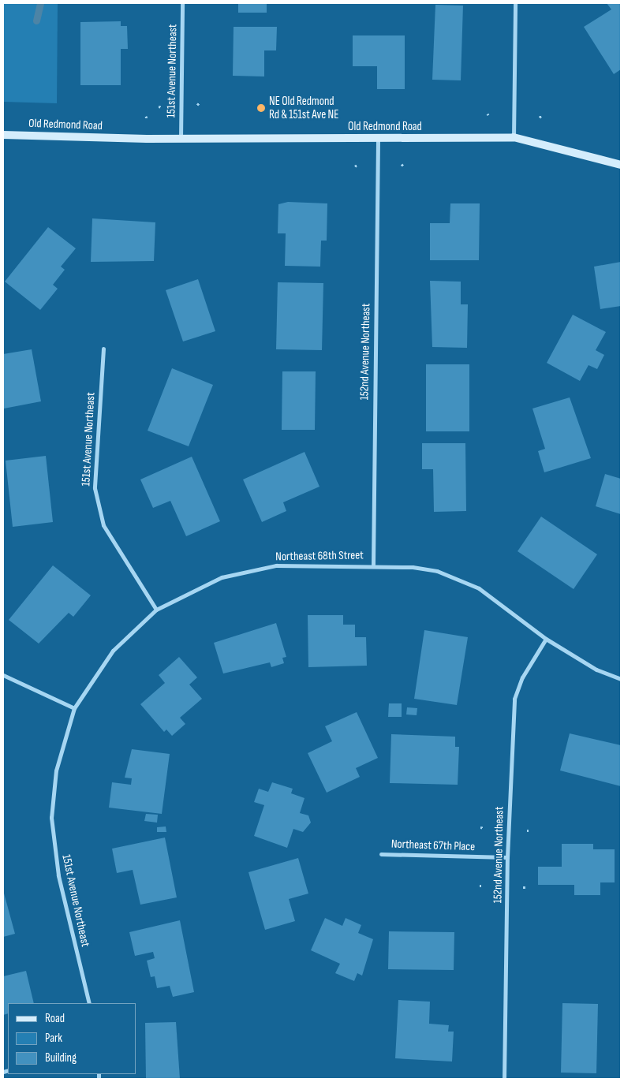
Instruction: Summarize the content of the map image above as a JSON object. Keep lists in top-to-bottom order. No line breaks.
{"streets":{"main road":["Old Redmond Road"],"street":["151st Avenue Northeast","152nd Avenue Northeast","Northeast 68th Street","Northeast 67th Place"]},"crossings":[["151st Avenue Northeast","Old Redmond Road"],["151st Avenue Northeast","Northeast 68th Street"],["Old Redmond Road","152nd Avenue Northeast"],["152nd Avenue Northeast","Northeast 68th Street"],["152nd Avenue Northeast","Northeast 67th Place"]],"places":["NE Old Redmond Rd & 151st Ave NE"],"legend":["Road","Park","Building"]}
